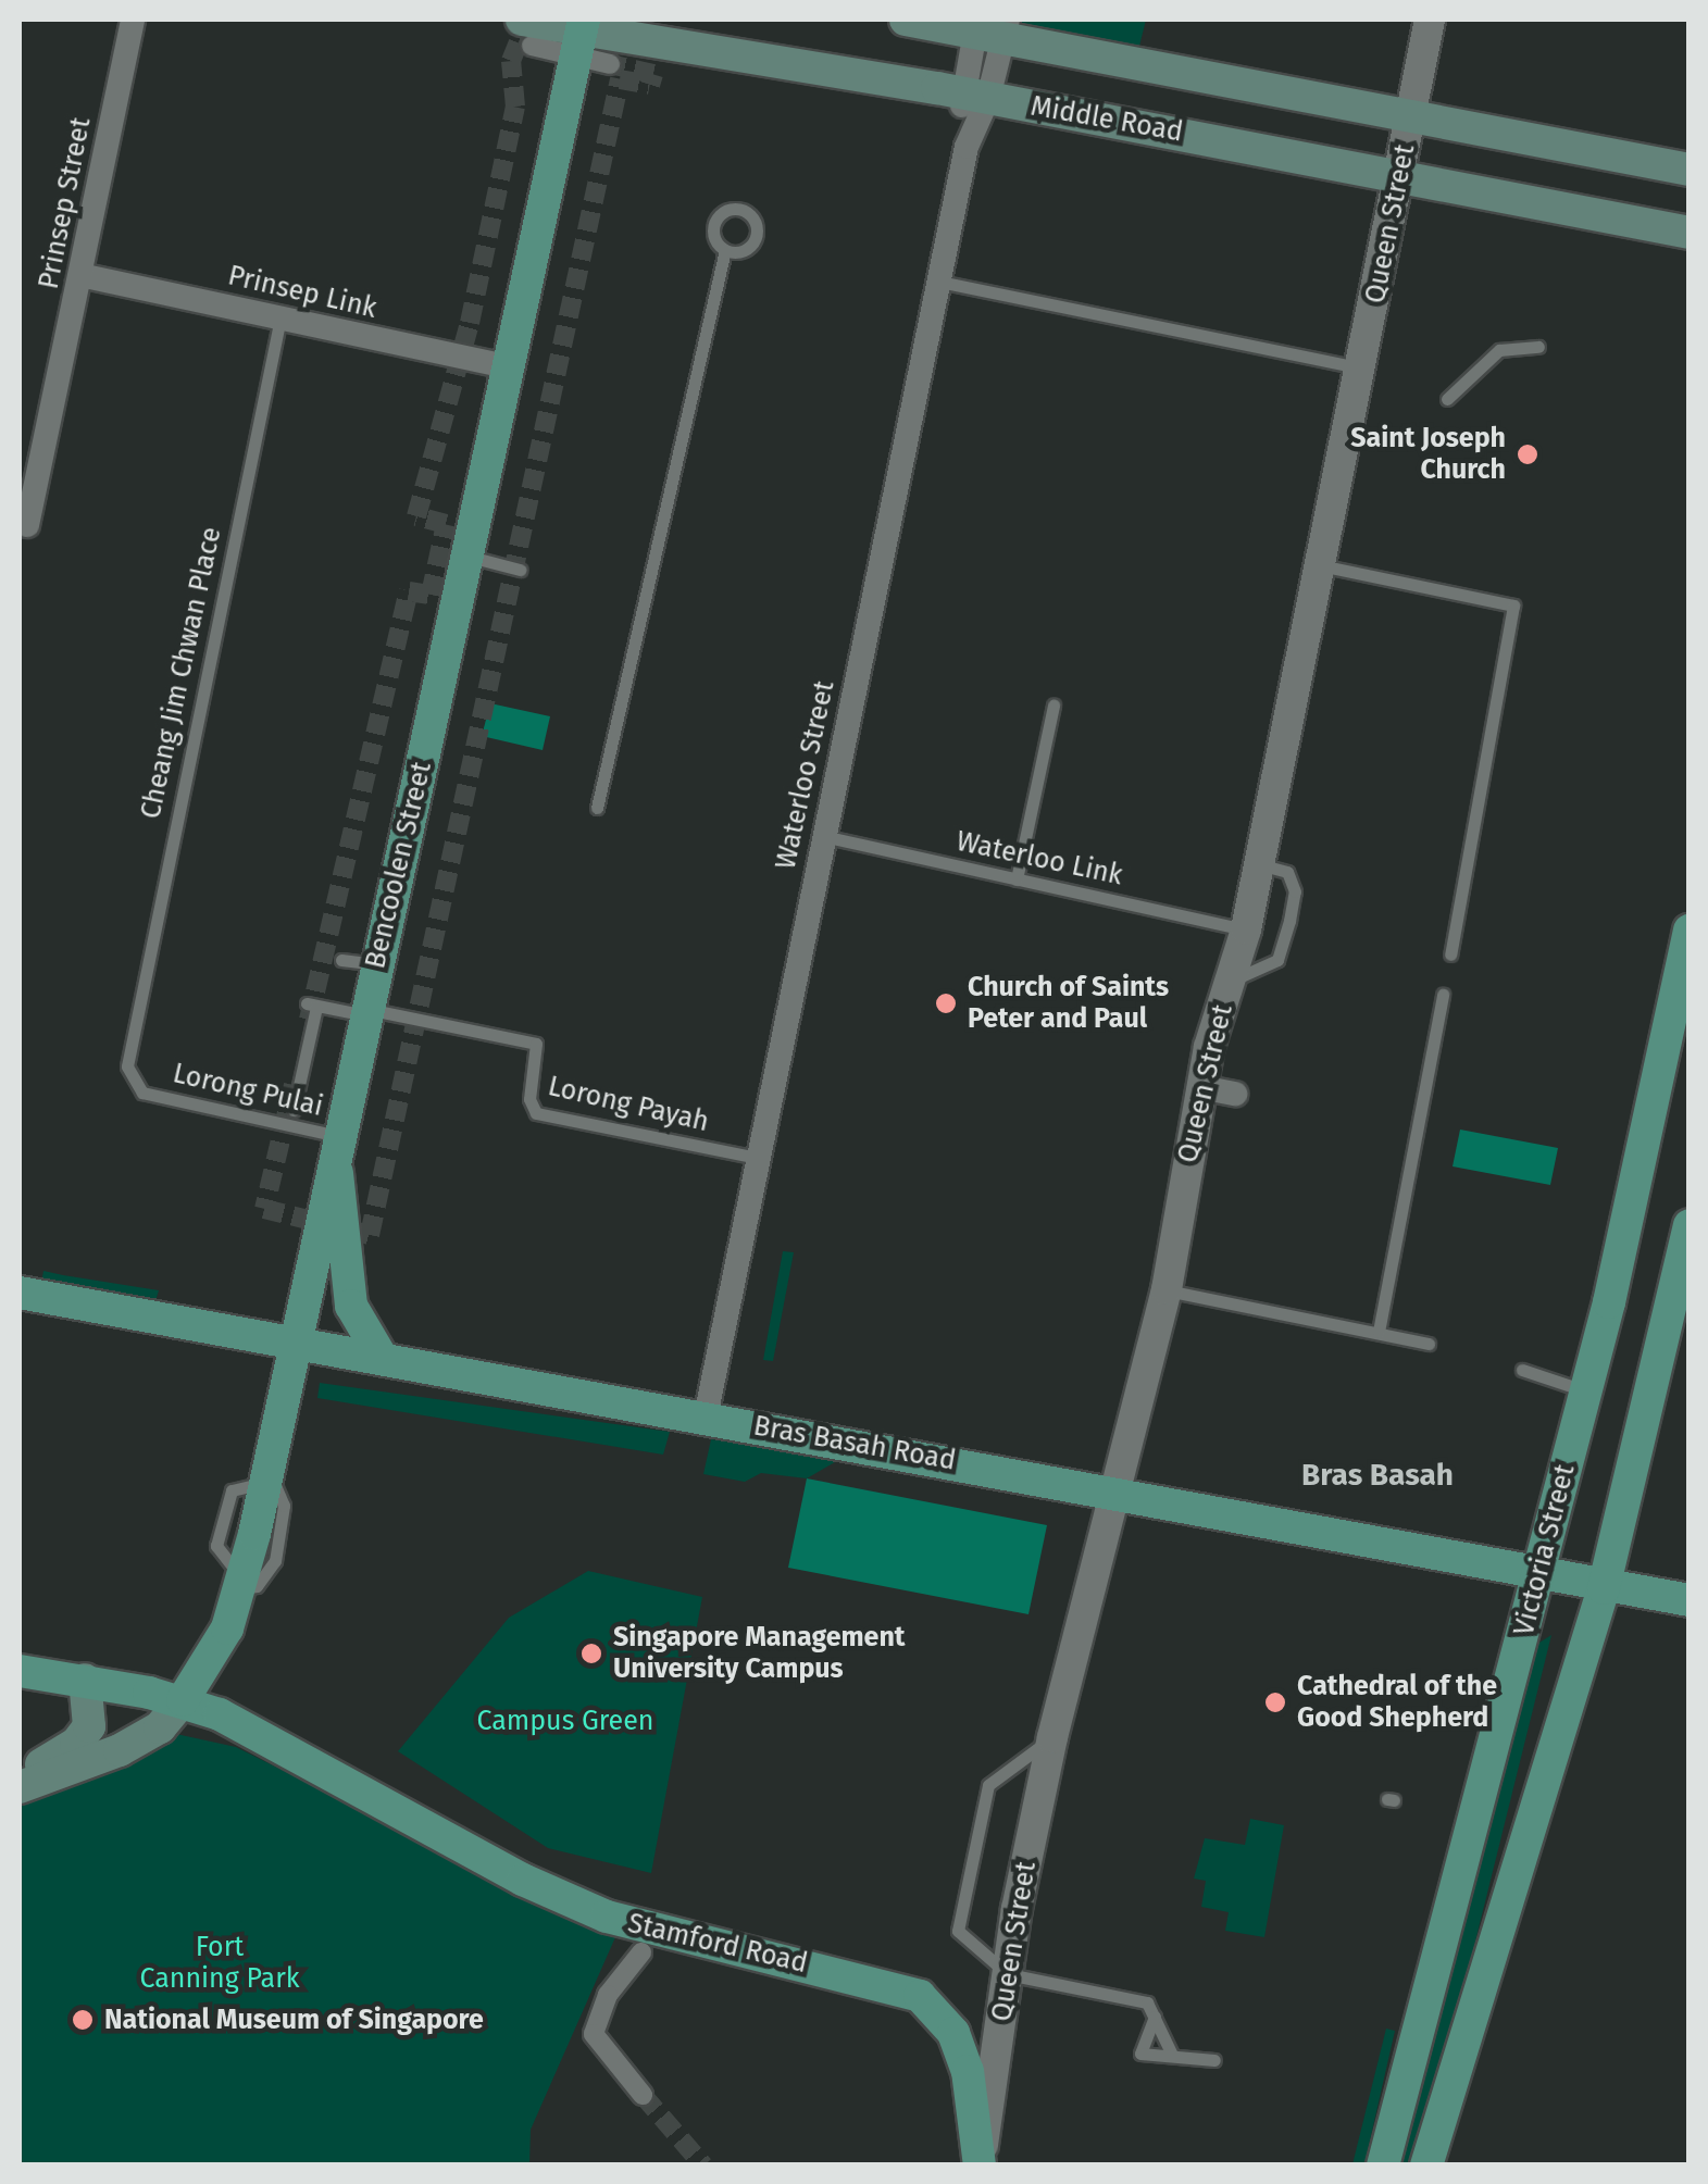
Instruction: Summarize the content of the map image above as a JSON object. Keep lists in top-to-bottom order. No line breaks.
{"streets":{"main road":["Middle Road","Bencoolen Street","Bras Basah Road","Victoria Street","Stamford Road"],"street":["Prinsep Street","Queen Street","Prinsep Link","Waterloo Street"],"lane":["Cheang Jim Chwan Place","Waterloo Link","Lorong Pulai","Lorong Payah"]},"crossings":[["Middle Road","Queen Street"],["Middle Road","Waterloo Street"],["Middle Road","Bencoolen Street"],["Prinsep Street","Prinsep Link"],["Queen Street","Waterloo Link"],["Queen Street","Bras Basah Road"],["Queen Street","Stamford Road"],["Prinsep Link","Cheang Jim Chwan Place"],["Prinsep Link","Bencoolen Street"],["Cheang Jim Chwan Place","Lorong Pulai"],["Waterloo Street","Waterloo Link"],["Waterloo Street","Lorong Payah"],["Waterloo Street","Bras Basah Road"],["Bencoolen Street","Lorong Pulai"],["Bencoolen Street","Lorong Payah"],["Bencoolen Street","Bras Basah Road"],["Bencoolen Street","Stamford Road"],["Bras Basah Road","Victoria Street"]],"districts":["Bras Basah"],"parks":["Campus Green","Fort Canning Park"],"places":["Saint Joseph Church","Church of Saints Peter and Paul","Singapore Management University Campus","Cathedral of the Good Shepherd","National Museum of Singapore"]}
